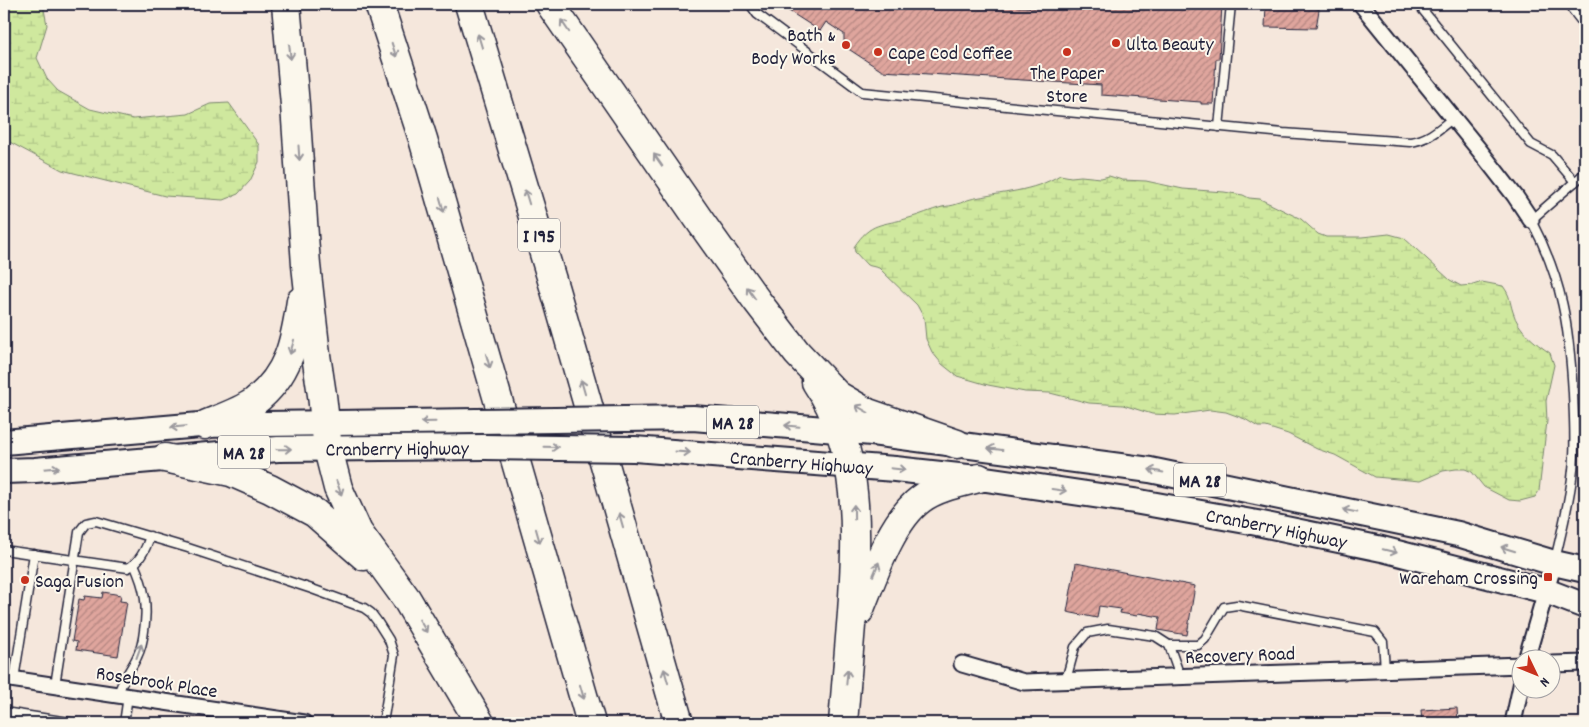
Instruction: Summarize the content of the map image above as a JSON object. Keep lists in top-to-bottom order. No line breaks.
{"streets":{"highway":["I 195"],"main road":["MA 28","Cranberry Highway"],"street":["Recovery Road","Rosebrook Place"]},"places":{"other":["Ulta Beauty","Bath & Body Works","Cape Cod Coffee","The Paper Store","Saga Fusion"],"transit":["Wareham Crossing"]},"north":"bottom right"}
